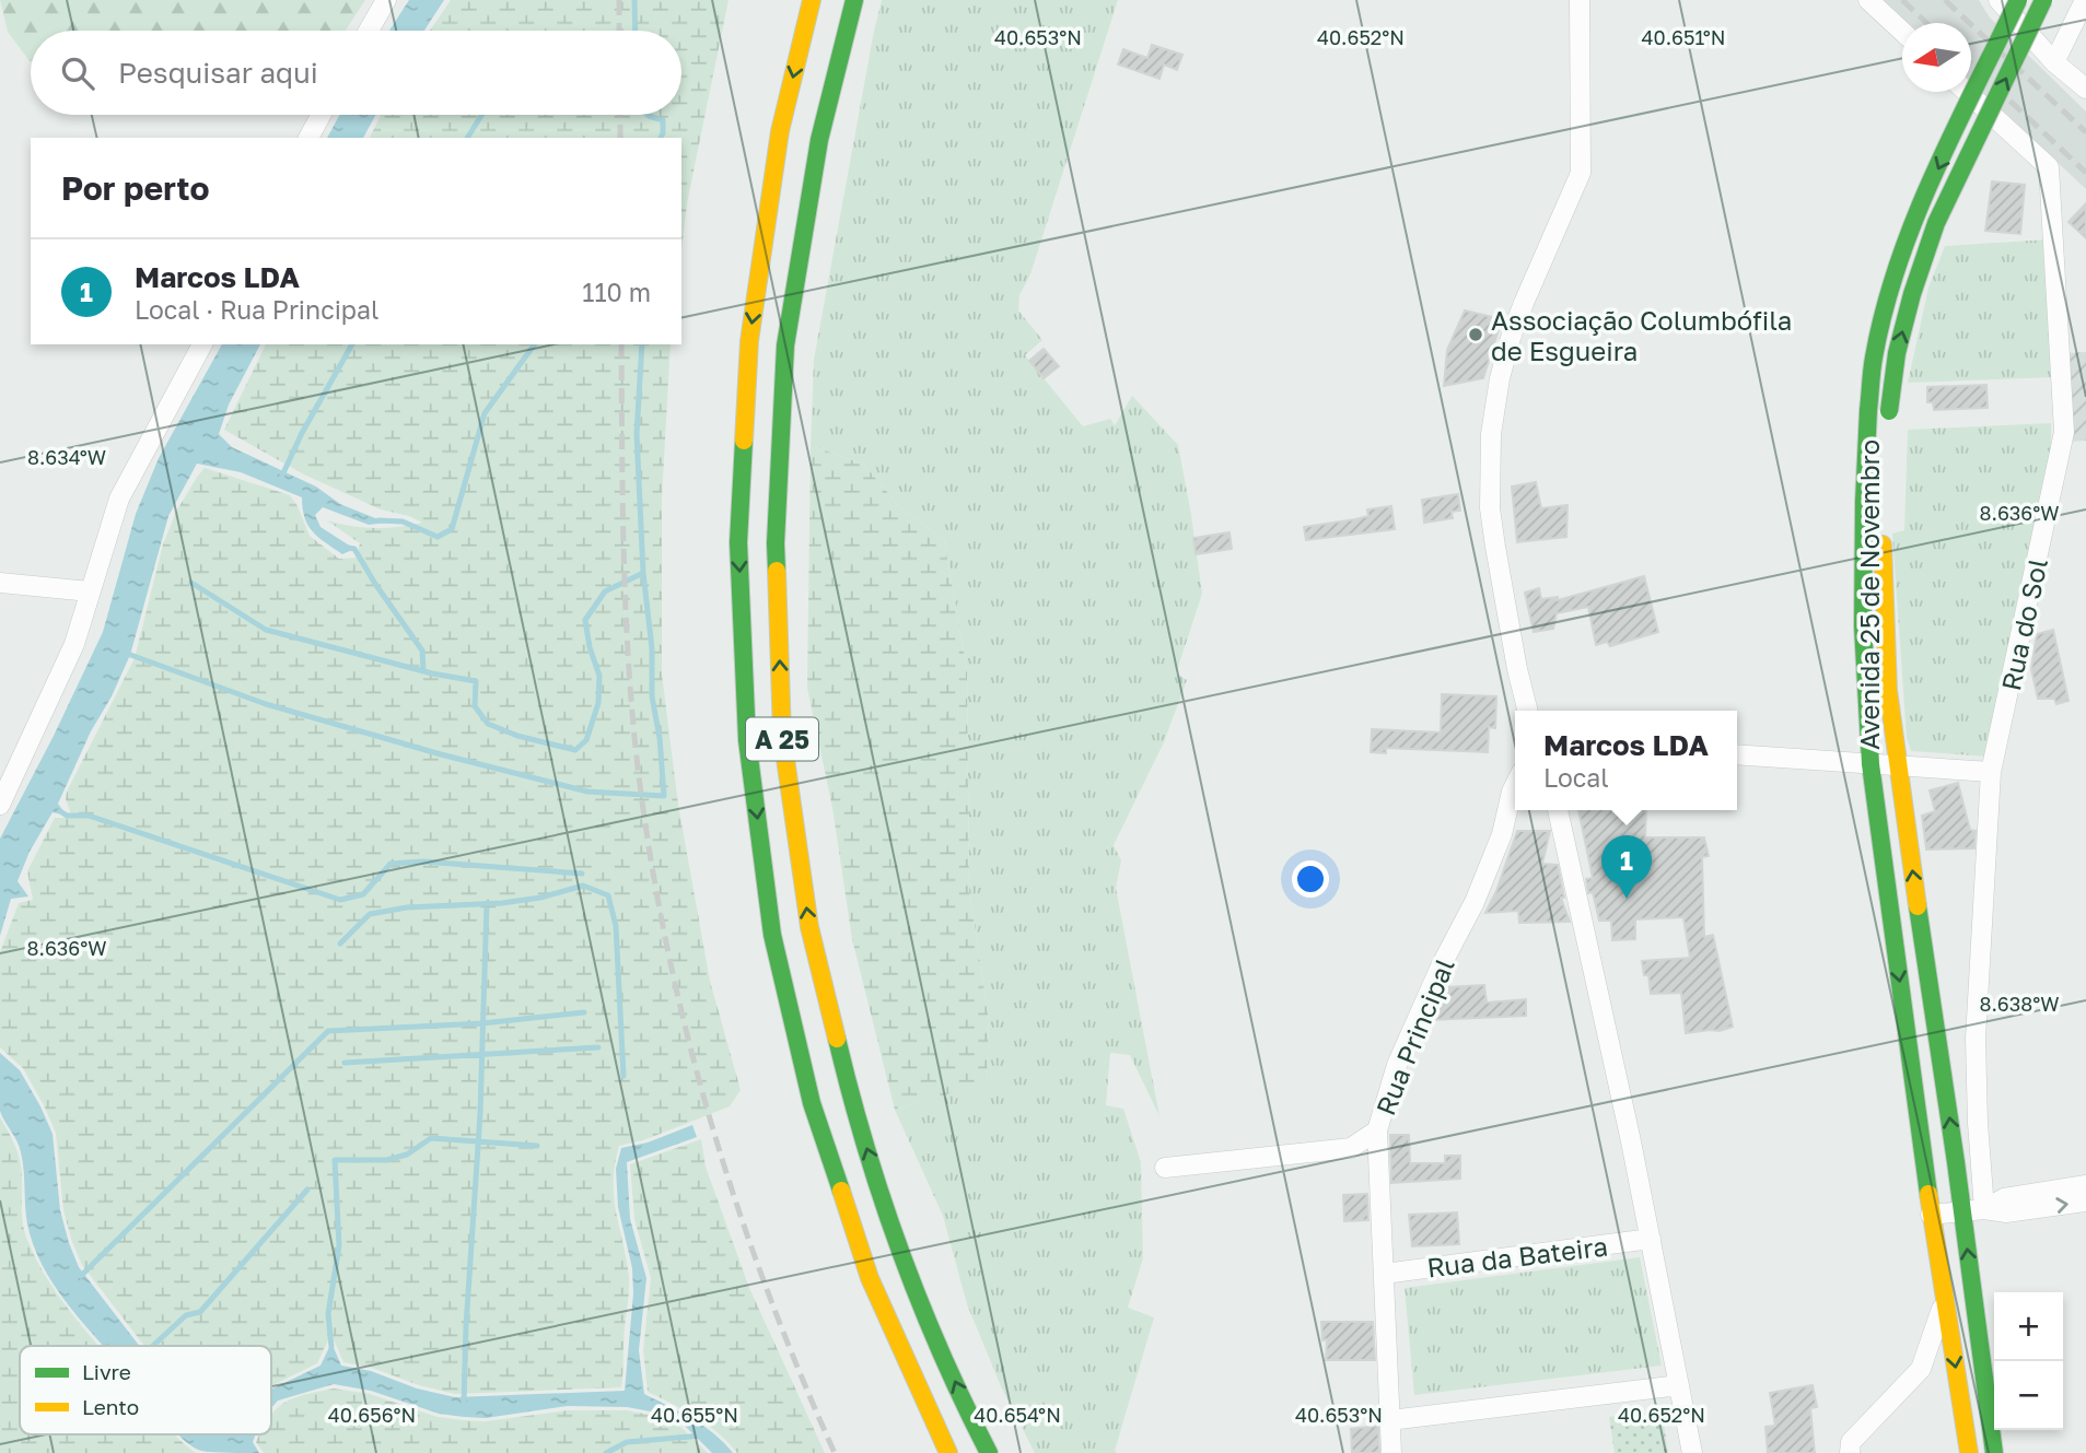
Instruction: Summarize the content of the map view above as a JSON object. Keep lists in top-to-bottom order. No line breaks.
{"streets":{"main road":["Avenida 25 de Novembro","A 25"],"street":["Rua do Sol","Rua Principal","Rua da Bateira"]},"crossings":[["Rua Principal","Rua da Bateira"]],"places":["Associação Columbófila de Esgueira"],"legend":["Livre","Lento"],"north":"left","page":{"search":"Pesquisar aqui","heading":"Por perto","list":[{"mark":"1","name":"Marcos LDA","note":"Local · Rua Principal","value":"110 m"}],"popup":["Marcos LDA","Local"],"pins":"1","map_buttons":["+","−"]},"coordinates":["40.653°N","40.652°N","40.651°N","8.634°W","8.636°W","8.638°W","40.656°N","40.655°N","40.654°N"]}
